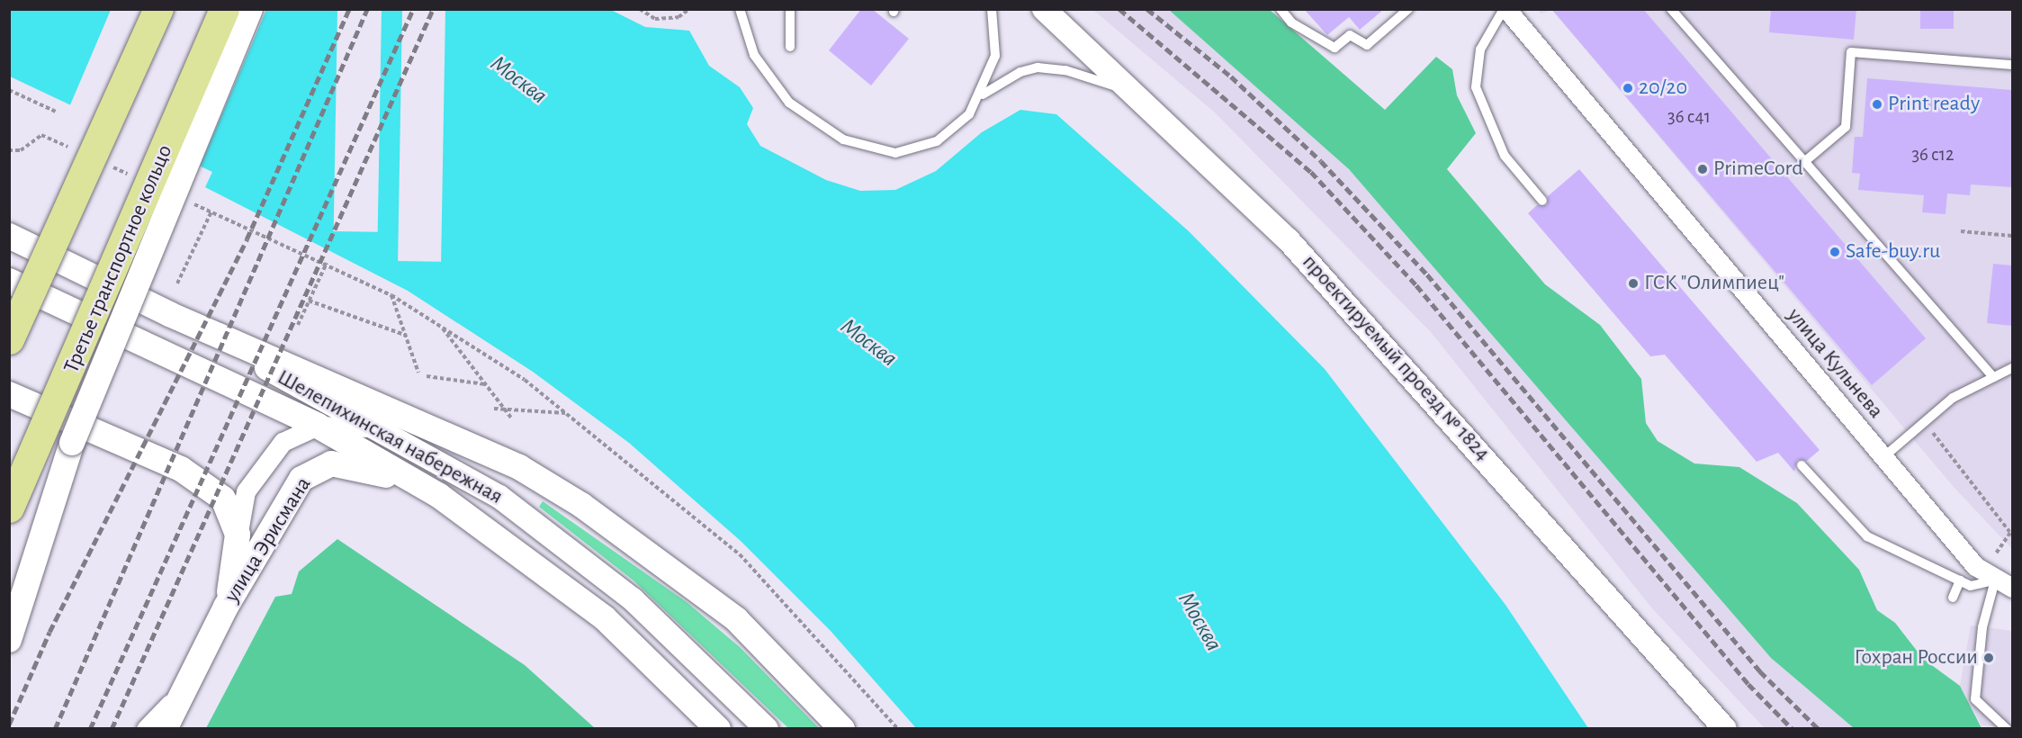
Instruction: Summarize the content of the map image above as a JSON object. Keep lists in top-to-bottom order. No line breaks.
{"streets":{"main road":["Третье транспортное кольцо","Шелепихинская набережная","улица Эрисмана"],"street":["проектируемый проезд № 1824","улица Кульнева"]},"crossings":[["Шелепихинская набережная","улица Эрисмана"]],"water":["Москва"],"places":["20/20","Print ready","PrimeCord","Safe-buy.ru","ГСК \"Олимпиец\"","Гохран России"],"house_numbers":["36 с41","36 с12"]}
